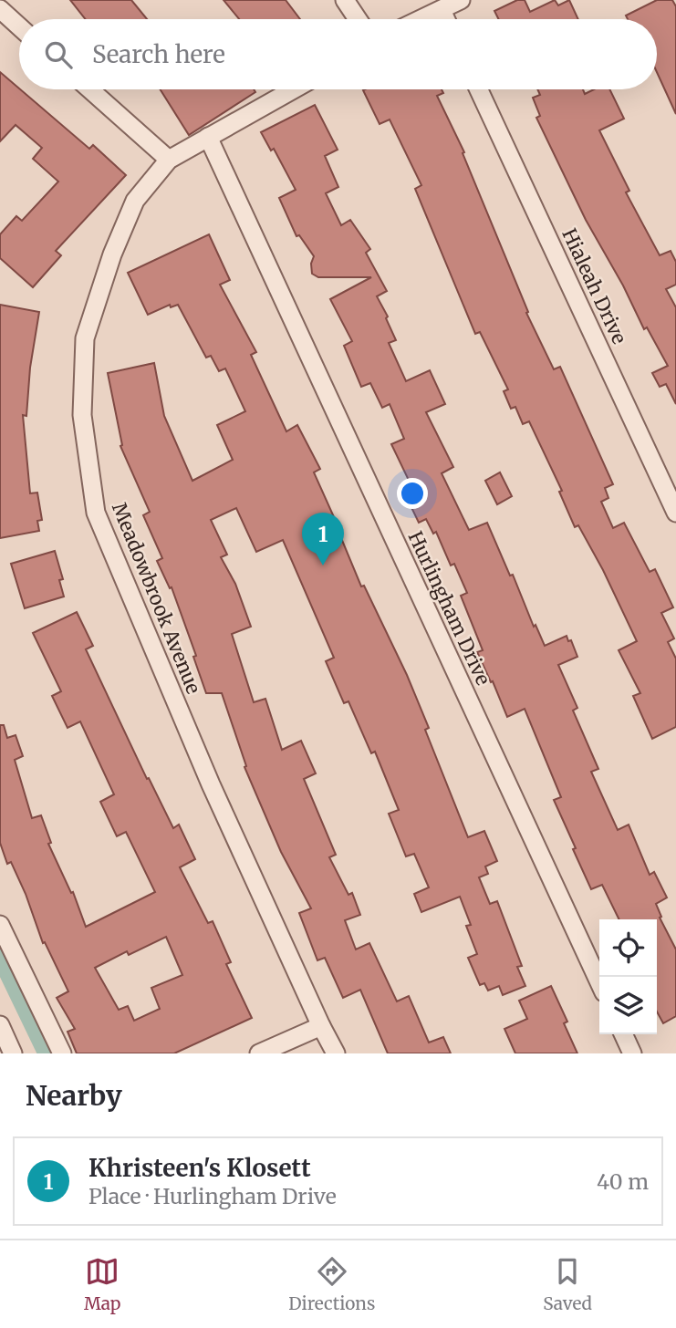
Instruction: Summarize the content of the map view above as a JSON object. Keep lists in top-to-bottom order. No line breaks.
{"streets":{"street":["Hialeah Drive","Meadowbrook Avenue","Hurlingham Drive"]},"crossings":[["Meadowbrook Avenue","Hurlingham Drive"]],"page":{"search":"Search here","pins":"1","heading":"Nearby","list":[{"mark":"1","name":"Khristeen's Klosett","note":"Place · Hurlingham Drive","value":"40 m"}],"nav":["Map","Directions","Saved"]}}
